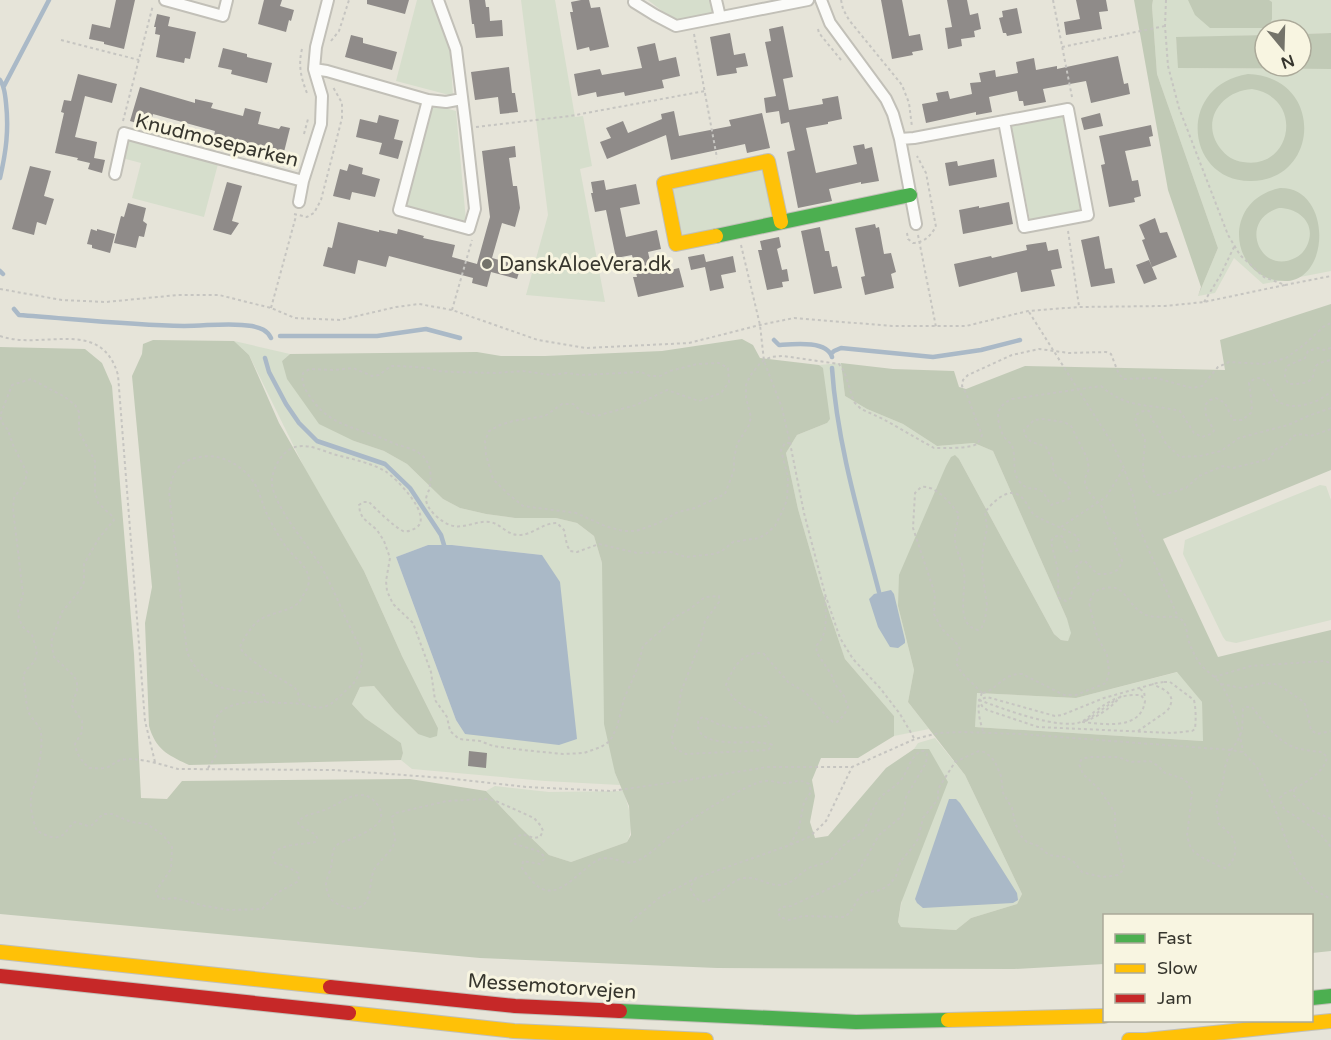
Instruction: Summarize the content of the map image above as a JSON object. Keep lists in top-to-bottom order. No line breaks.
{"streets":{"main road":["Messemotorvejen"],"street":["Knudmoseparken"]},"places":["DanskAloeVera.dk"],"legend":["Fast","Slow","Jam"],"north":"bottom"}
